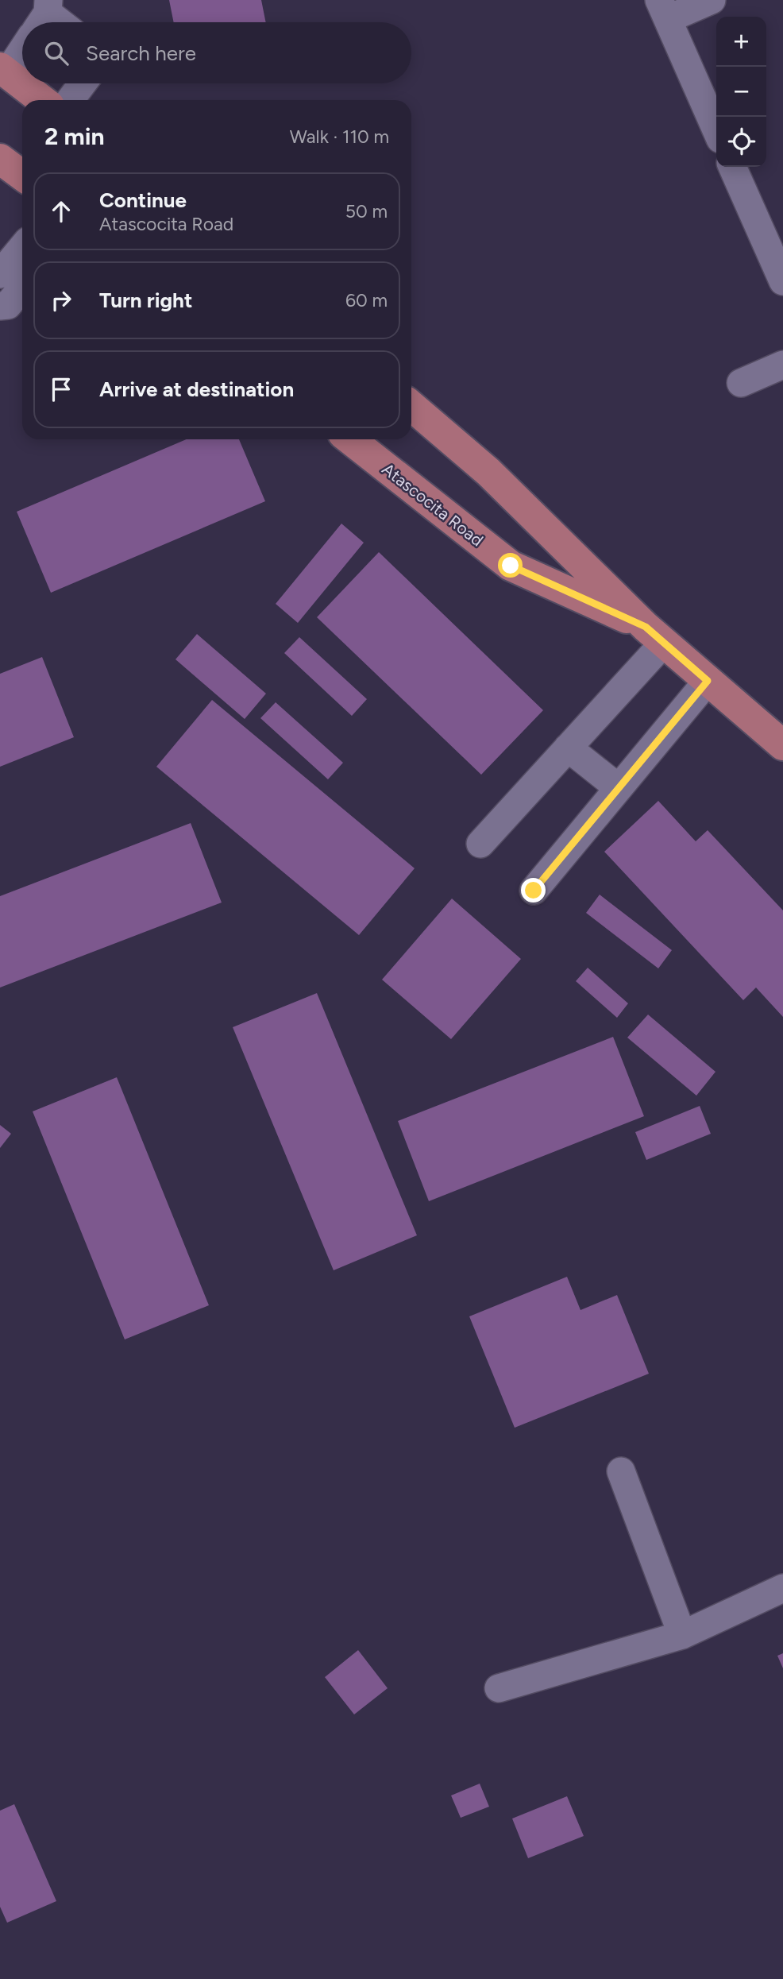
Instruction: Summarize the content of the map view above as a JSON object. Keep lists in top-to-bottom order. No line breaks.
{"streets":{"main road":["Atascocita Road"]},"page":{"map_buttons":["+","−"],"search":"Search here","heading":["2 min","Walk · 110 m"],"list":[["Continue","Atascocita Road","50 m"],["Turn right","60 m"],"Arrive at destination"]}}
